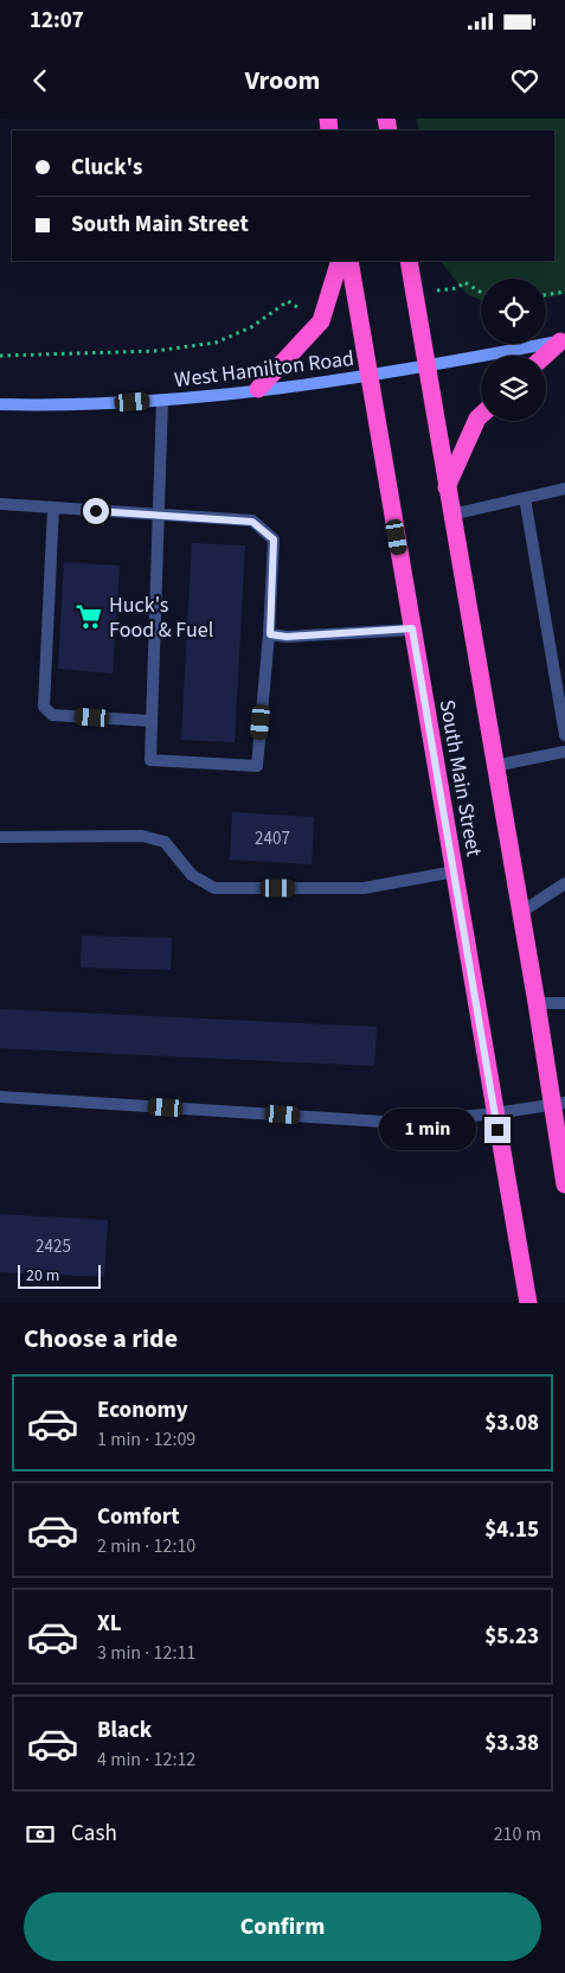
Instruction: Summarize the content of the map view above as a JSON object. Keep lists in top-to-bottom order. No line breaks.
{"streets":{"highway":["South Main Street"],"main road":["West Hamilton Road"]},"crossings":[["West Hamilton Road","South Main Street"]],"places":{"supermarket":["Huck's Food & Fuel"]},"house_numbers":["2407","2425"],"scale_bar":"20 m","page":{"status":"12:07","header":"Vroom","banner":["Cluck's","South Main Street"],"bubble":"1 min","scale":"20 m","heading":"Choose a ride","list":[{"name":"Economy","note":"1 min · 12:09","value":"$3.08"},{"name":"Comfort","note":"2 min · 12:10","value":"$4.15"},{"name":"XL","note":"3 min · 12:11","value":"$5.23"},{"name":"Black","note":"4 min · 12:12","value":"$3.38"}],"pay":["Cash","210 m"],"buttons":"Confirm"}}
